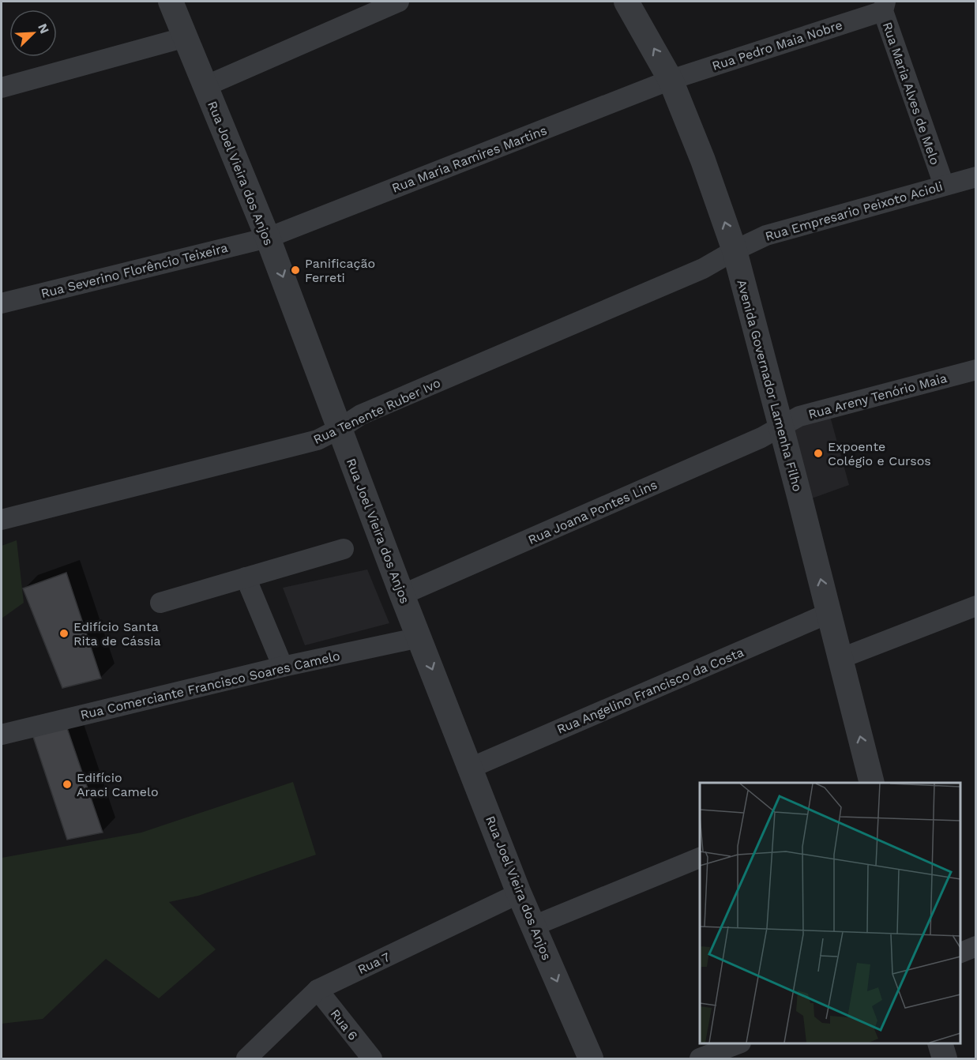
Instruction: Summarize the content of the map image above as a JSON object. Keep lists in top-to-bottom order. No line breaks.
{"streets":{"street":["Rua Pedro Maia Nobre","Rua Maria Alves de Melo","Rua Maria Ramires Martins","Rua Joel Vieira dos Anjos","Rua Empresario Peixoto Acioli","Rua Severino Florêncio Teixeira","Avenida Governador Lamenha Filho","Rua Areny Tenório Maia","Rua Tenente Ruber Ivo","Rua Joana Pontes Lins","Rua Comerciante Francisco Soares Camelo","Rua Angelino Francisco da Costa","Rua 7","Rua 6"]},"crossings":[["Rua Pedro Maia Nobre","Rua Maria Alves de Melo"],["Rua Pedro Maia Nobre","Rua Maria Ramires Martins"],["Rua Pedro Maia Nobre","Avenida Governador Lamenha Filho"],["Rua Maria Alves de Melo","Rua Empresario Peixoto Acioli"],["Rua Maria Ramires Martins","Rua Joel Vieira dos Anjos"],["Rua Maria Ramires Martins","Rua Severino Florêncio Teixeira"],["Rua Maria Ramires Martins","Avenida Governador Lamenha Filho"],["Rua Joel Vieira dos Anjos","Rua Severino Florêncio Teixeira"],["Rua Joel Vieira dos Anjos","Rua Tenente Ruber Ivo"],["Rua Joel Vieira dos Anjos","Rua Joana Pontes Lins"],["Rua Joel Vieira dos Anjos","Rua Comerciante Francisco Soares Camelo"],["Rua Joel Vieira dos Anjos","Rua Angelino Francisco da Costa"],["Rua Joel Vieira dos Anjos","Rua 7"],["Rua Empresario Peixoto Acioli","Avenida Governador Lamenha Filho"],["Rua Empresario Peixoto Acioli","Rua Tenente Ruber Ivo"],["Avenida Governador Lamenha Filho","Rua Areny Tenório Maia"],["Avenida Governador Lamenha Filho","Rua Tenente Ruber Ivo"],["Avenida Governador Lamenha Filho","Rua Joana Pontes Lins"],["Avenida Governador Lamenha Filho","Rua Angelino Francisco da Costa"],["Rua Areny Tenório Maia","Rua Joana Pontes Lins"],["Rua 7","Rua 6"]],"one_way":["Rua Joel Vieira dos Anjos","Avenida Governador Lamenha Filho"],"places":["Panificação Ferreti","Expoente Colégio e Cursos","Edifício Santa Rita de Cássia","Edifício Araci Camelo"],"north":"top right"}
